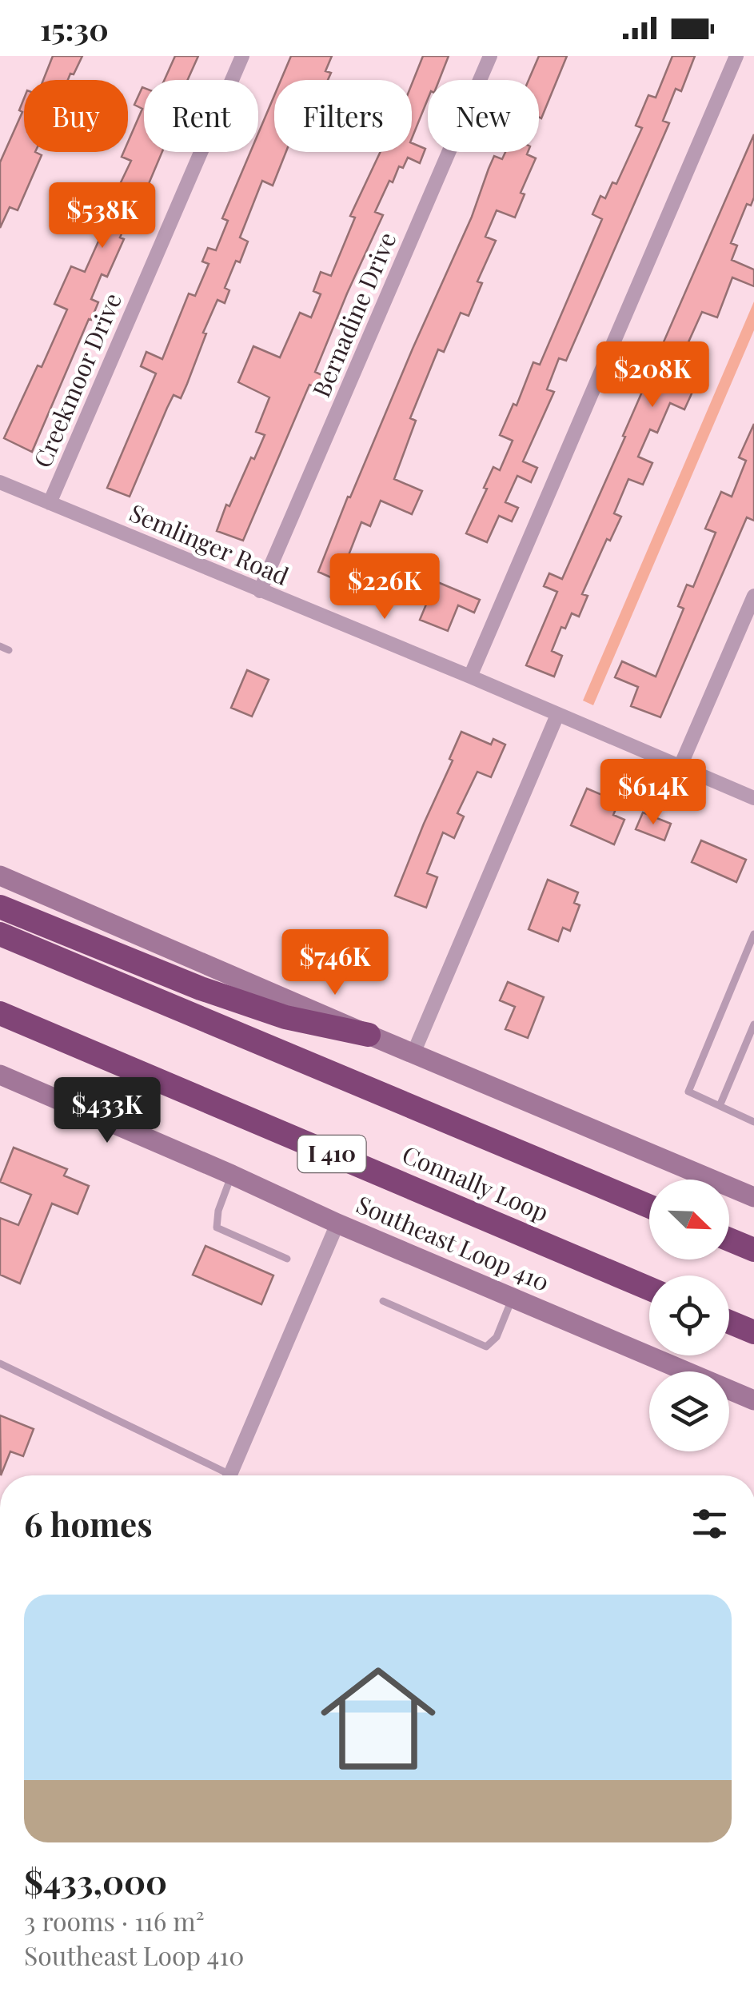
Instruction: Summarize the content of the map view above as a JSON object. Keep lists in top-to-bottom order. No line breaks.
{"streets":{"highway":["I 410","Connally Loop"],"main road":["Southeast Loop 410"],"street":["Bernadine Drive","Creekmoor Drive","Semlinger Road"]},"crossings":[["Bernadine Drive","Semlinger Road"],["Creekmoor Drive","Semlinger Road"]],"north":"bottom right","page":{"status":"15:30","chip":["Buy","Rent","Filters","New"],"price":["$538K","$208K","$226K","$614K","$746K","$433K"],"heading":"6 homes","list":[{"name":"$433,000","note":"3 rooms · 116 m² · Southeast Loop 410"}]}}
